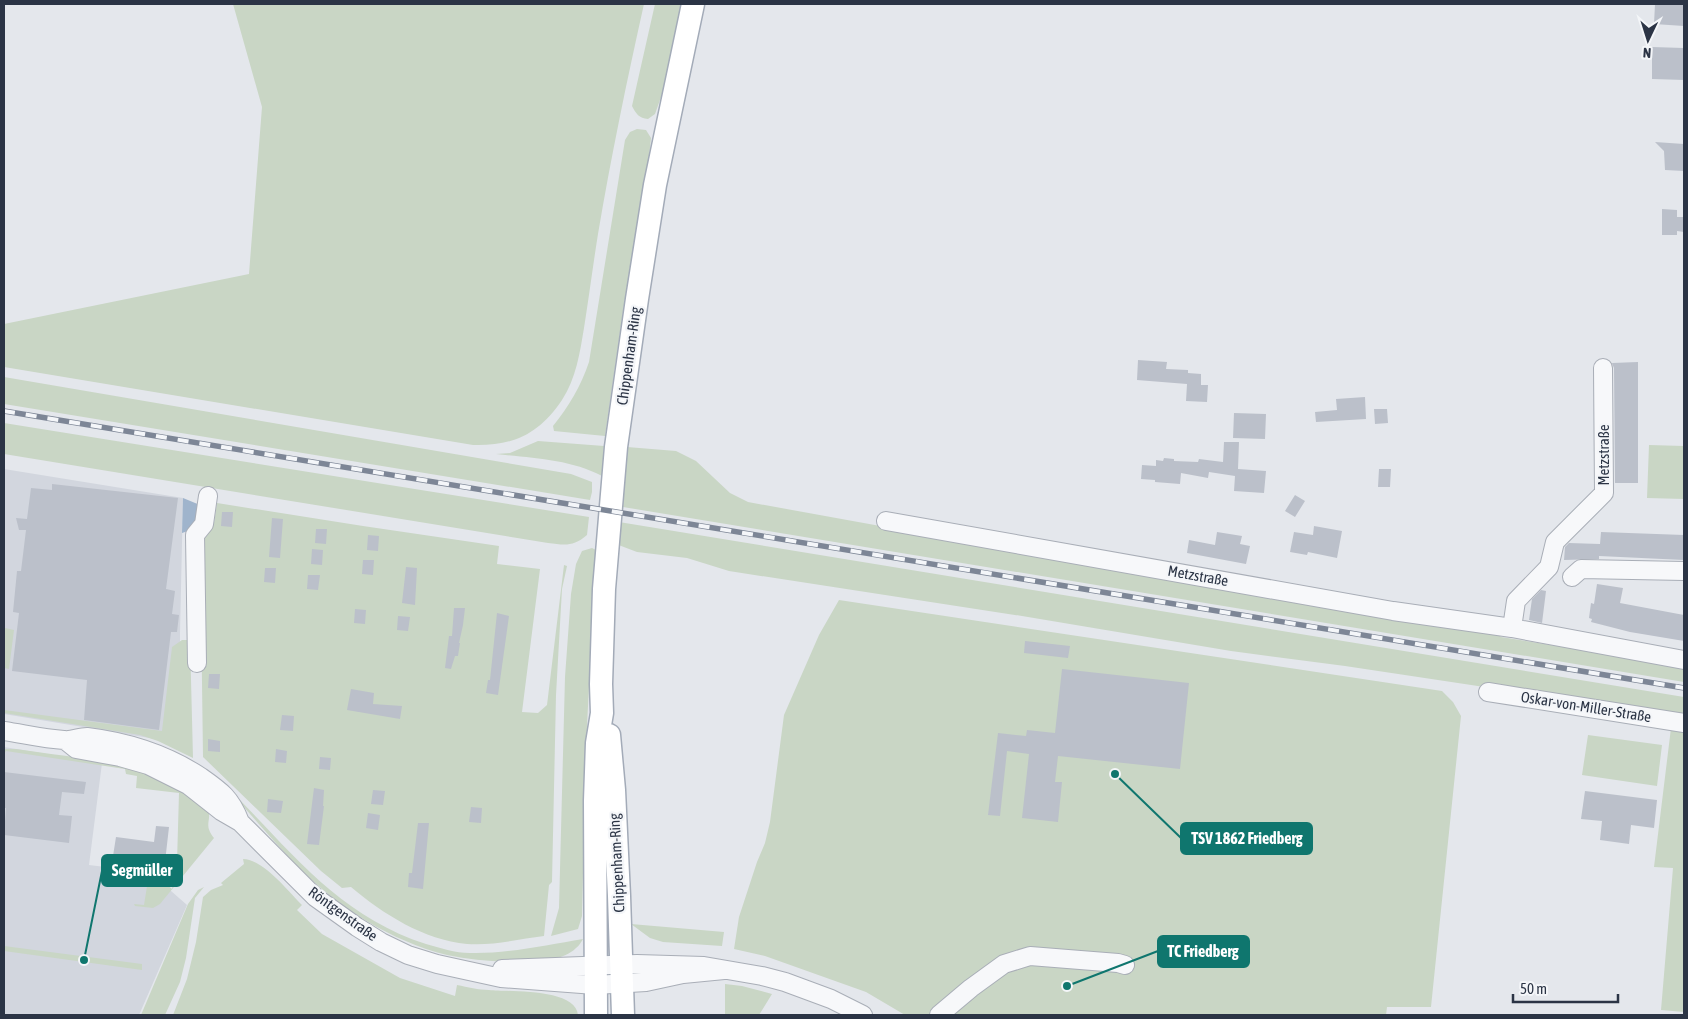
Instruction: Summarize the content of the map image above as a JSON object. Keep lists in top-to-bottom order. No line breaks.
{"streets":{"main road":["Chippenham-Ring"],"street":["Metzstraße","Oskar-von-Miller-Straße","Röntgenstraße"]},"crossings":[["Chippenham-Ring","Röntgenstraße"]],"places":["TSV 1862 Friedberg","Segmüller","TC Friedberg"],"scale_bar":"50 m","north":"bottom"}
